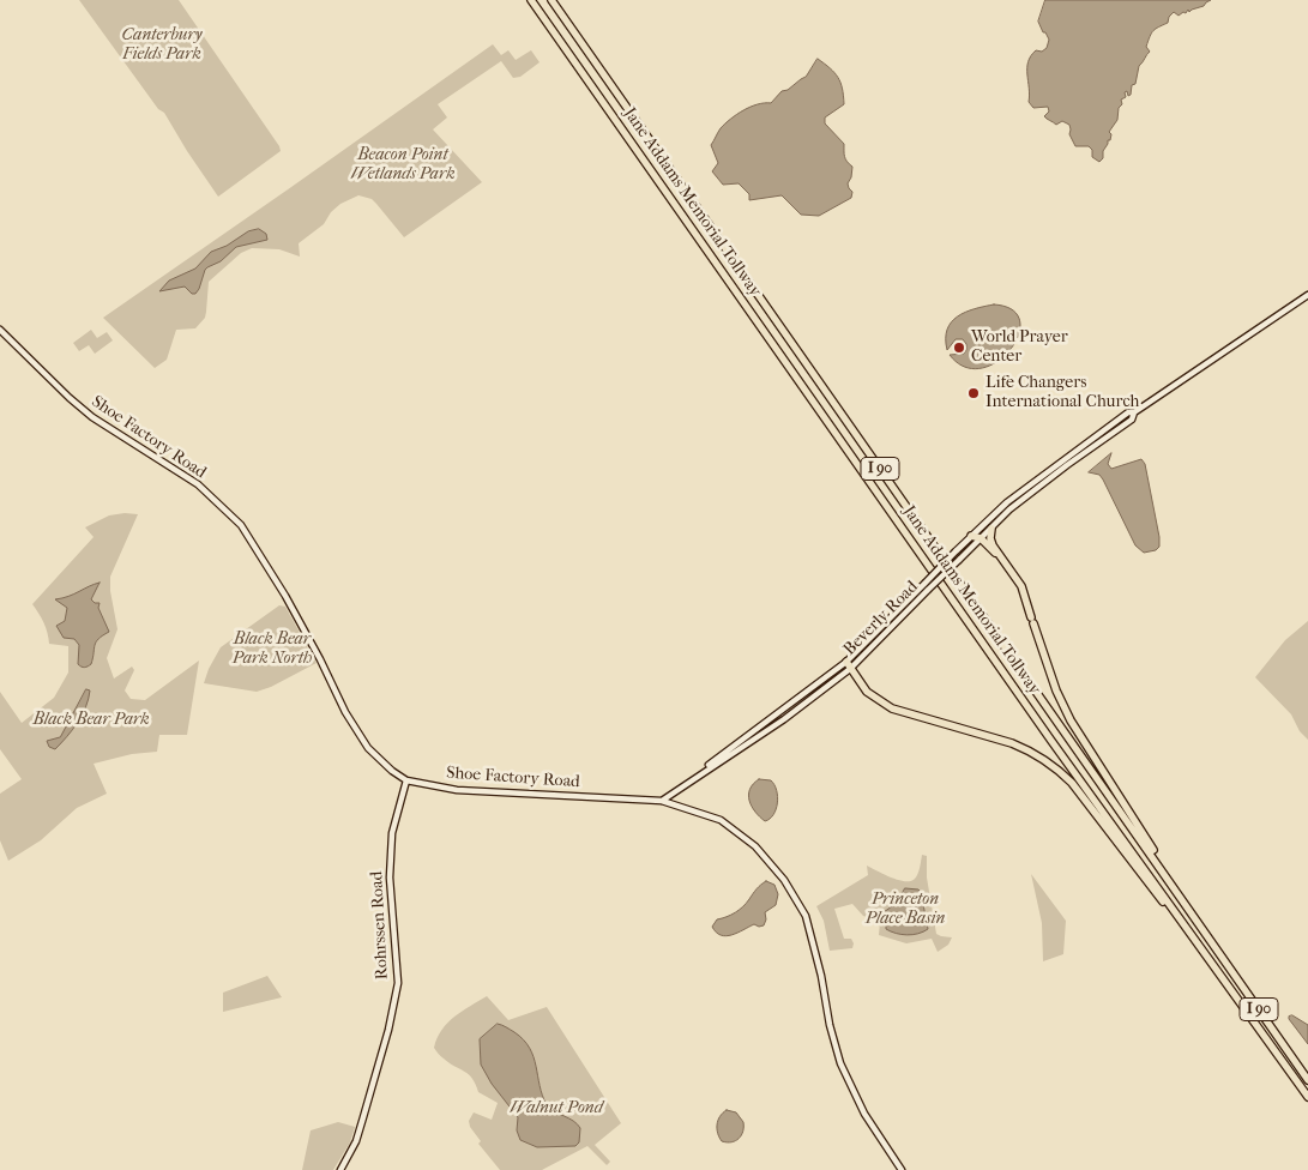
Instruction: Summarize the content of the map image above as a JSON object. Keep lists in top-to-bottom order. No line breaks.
{"streets":{"highway":["Jane Addams Memorial Tollway","I 90"],"street":["Shoe Factory Road","Beverly Road","Rohrssen Road"]},"crossings":[["Shoe Factory Road","Beverly Road"],["Shoe Factory Road","Rohrssen Road"]],"parks":["Canterbury Fields Park","Beacon Point Wetlands Park","Black Bear Park North","Black Bear Park","Princeton Place Basin","Walnut Pond"],"places":["World Prayer Center","Life Changers International Church"]}
